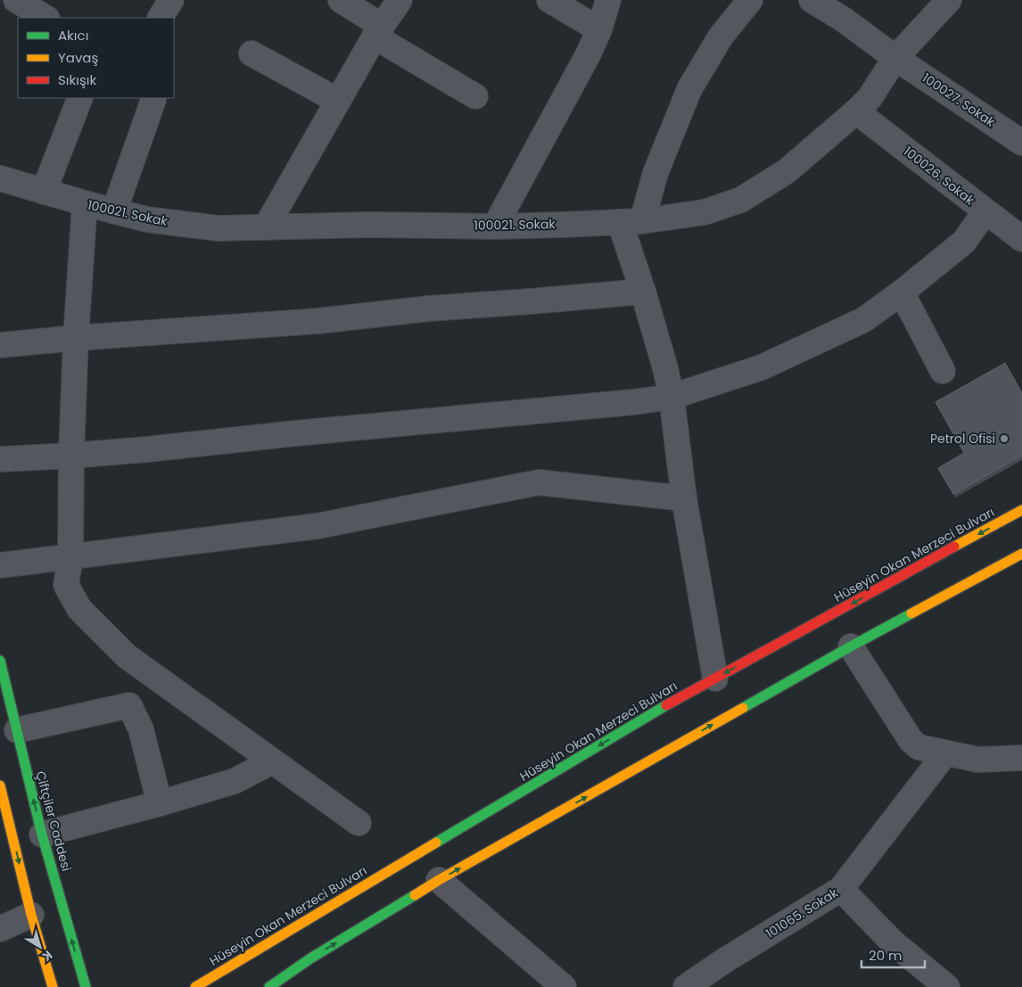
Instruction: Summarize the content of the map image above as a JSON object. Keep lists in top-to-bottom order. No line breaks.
{"streets":{"main road":["Hüseyin Okan Merzeci Bulvarı","Çiftçiler Caddesi"],"street":["100027. Sokak","100026. Sokak","100021. Sokak","101065. Sokak"]},"crossings":[["100027. Sokak","100021. Sokak"],["100026. Sokak","100021. Sokak"]],"places":["Petrol Ofisi"],"legend":["Akıcı","Yavaş","Sıkışık"],"scale_bar":"20 m","north":"bottom right"}
